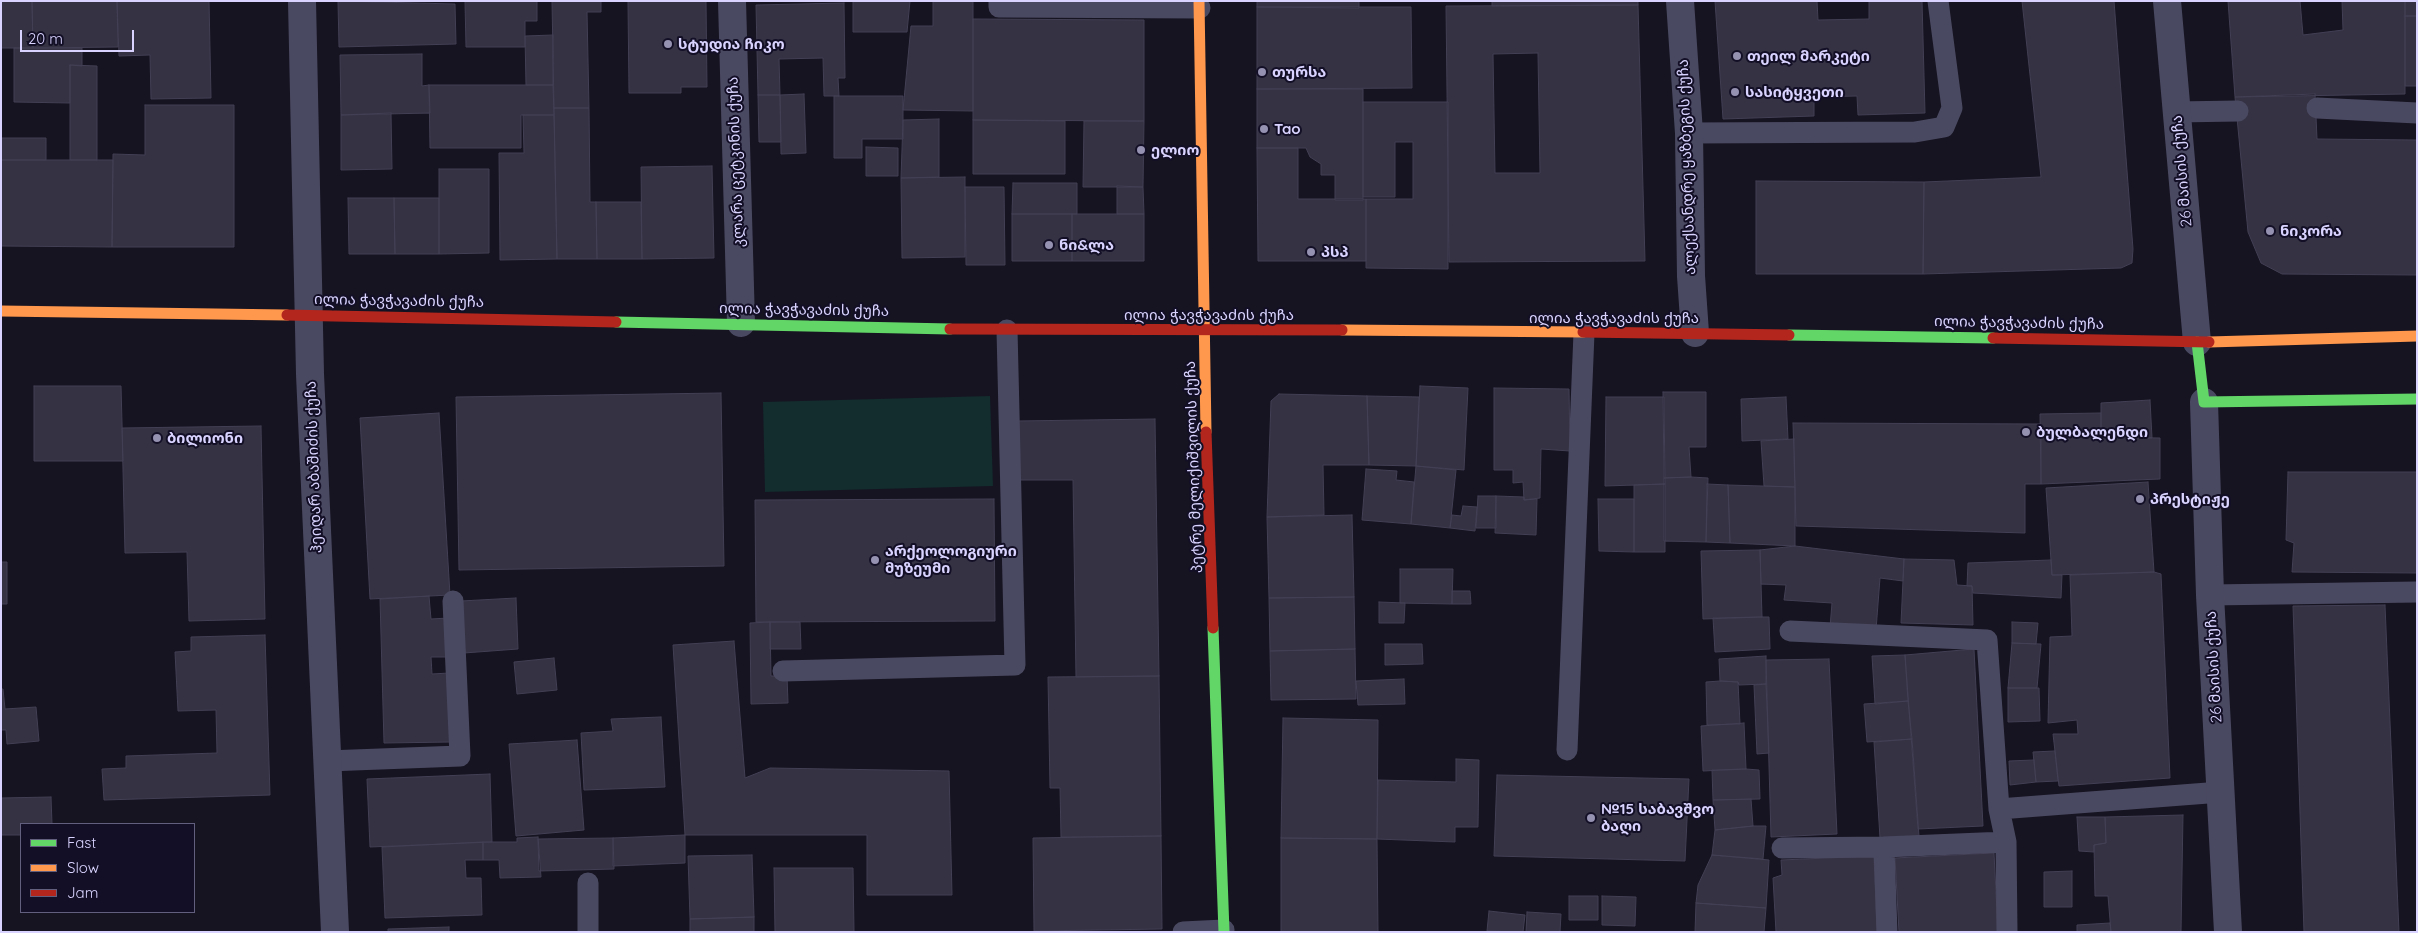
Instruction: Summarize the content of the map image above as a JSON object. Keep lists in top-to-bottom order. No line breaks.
{"streets":{"main road":["ილია ჭავჭავაძის ქუჩა","პეტრე მელიქიშვილის ქუჩა"],"street":["კლარა ცეტკინის ქუჩა","ალექსანდრე ყაზბეგის ქუჩა","26 მაისის ქუჩა","ჰეიდარ აბაშიძის ქუჩა"]},"crossings":[["კლარა ცეტკინის ქუჩა","ილია ჭავჭავაძის ქუჩა"],["ალექსანდრე ყაზბეგის ქუჩა","ილია ჭავჭავაძის ქუჩა"],["26 მაისის ქუჩა","ილია ჭავჭავაძის ქუჩა"],["ილია ჭავჭავაძის ქუჩა","ჰეიდარ აბაშიძის ქუჩა"],["ილია ჭავჭავაძის ქუჩა","პეტრე მელიქიშვილის ქუჩა"]],"places":["სტუდია ჩიკო","თეილ მარკეტი","თურსა","სასიტყვეთი","Tao","ელიო","ნიკორა","ნი&ლა","პსპ","ბულბალენდი","ბილიონი","პრესტიჟე","არქეოლოგიური მუზეუმი","№15 საბავშვო ბაღი"],"legend":["Fast","Slow","Jam"],"scale_bar":"20 m"}
